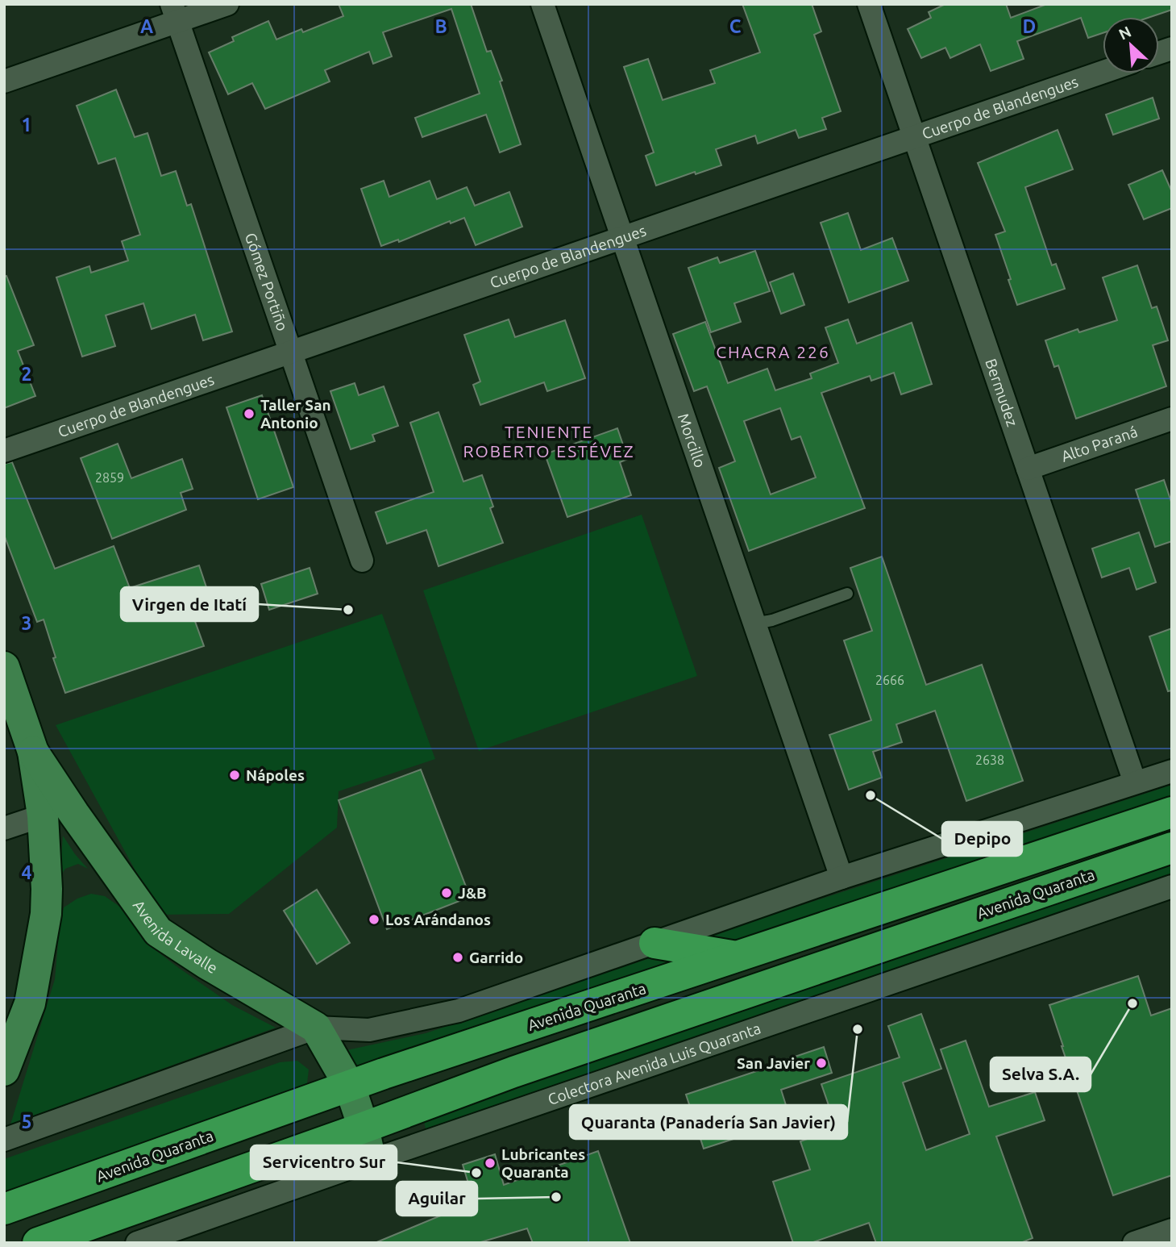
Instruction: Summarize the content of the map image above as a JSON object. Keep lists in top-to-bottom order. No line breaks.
{"streets":{"highway":["Avenida Quaranta"],"main road":["Avenida Lavalle"],"street":["Cuerpo de Blandengues","Gómez Portiño","Bermudez","Morcillo","Alto Paraná","Colectora Avenida Luis Quaranta"]},"crossings":[["Cuerpo de Blandengues","Gómez Portiño"],["Cuerpo de Blandengues","Bermudez"],["Cuerpo de Blandengues","Morcillo"],["Bermudez","Alto Paraná"]],"districts":["CHACRA 226","TENIENTE ROBERTO ESTÉVEZ"],"places":["Taller San Antonio","Virgen de Itatí","Nápoles","Depipo","J&B","Los Arándanos","Garrido","Selva S.A.","Quaranta (Panadería San Javier)","San Javier","Lubricantes Quaranta","Servicentro Sur","Aguilar"],"house_numbers":["2859","2666","2638"],"north":"top left","grid":{"columns":["A","B","C","D"],"rows":["1","2","3","4","5"]}}
